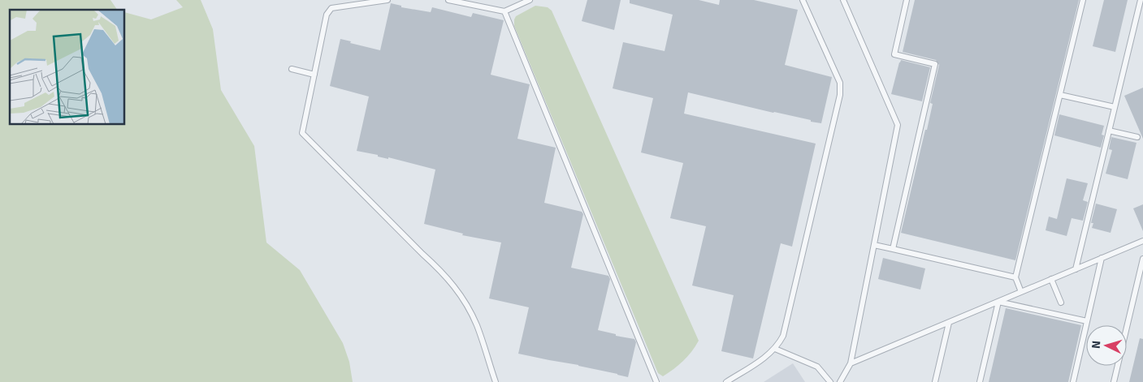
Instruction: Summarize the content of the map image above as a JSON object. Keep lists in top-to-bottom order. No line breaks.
{"north":"left"}
